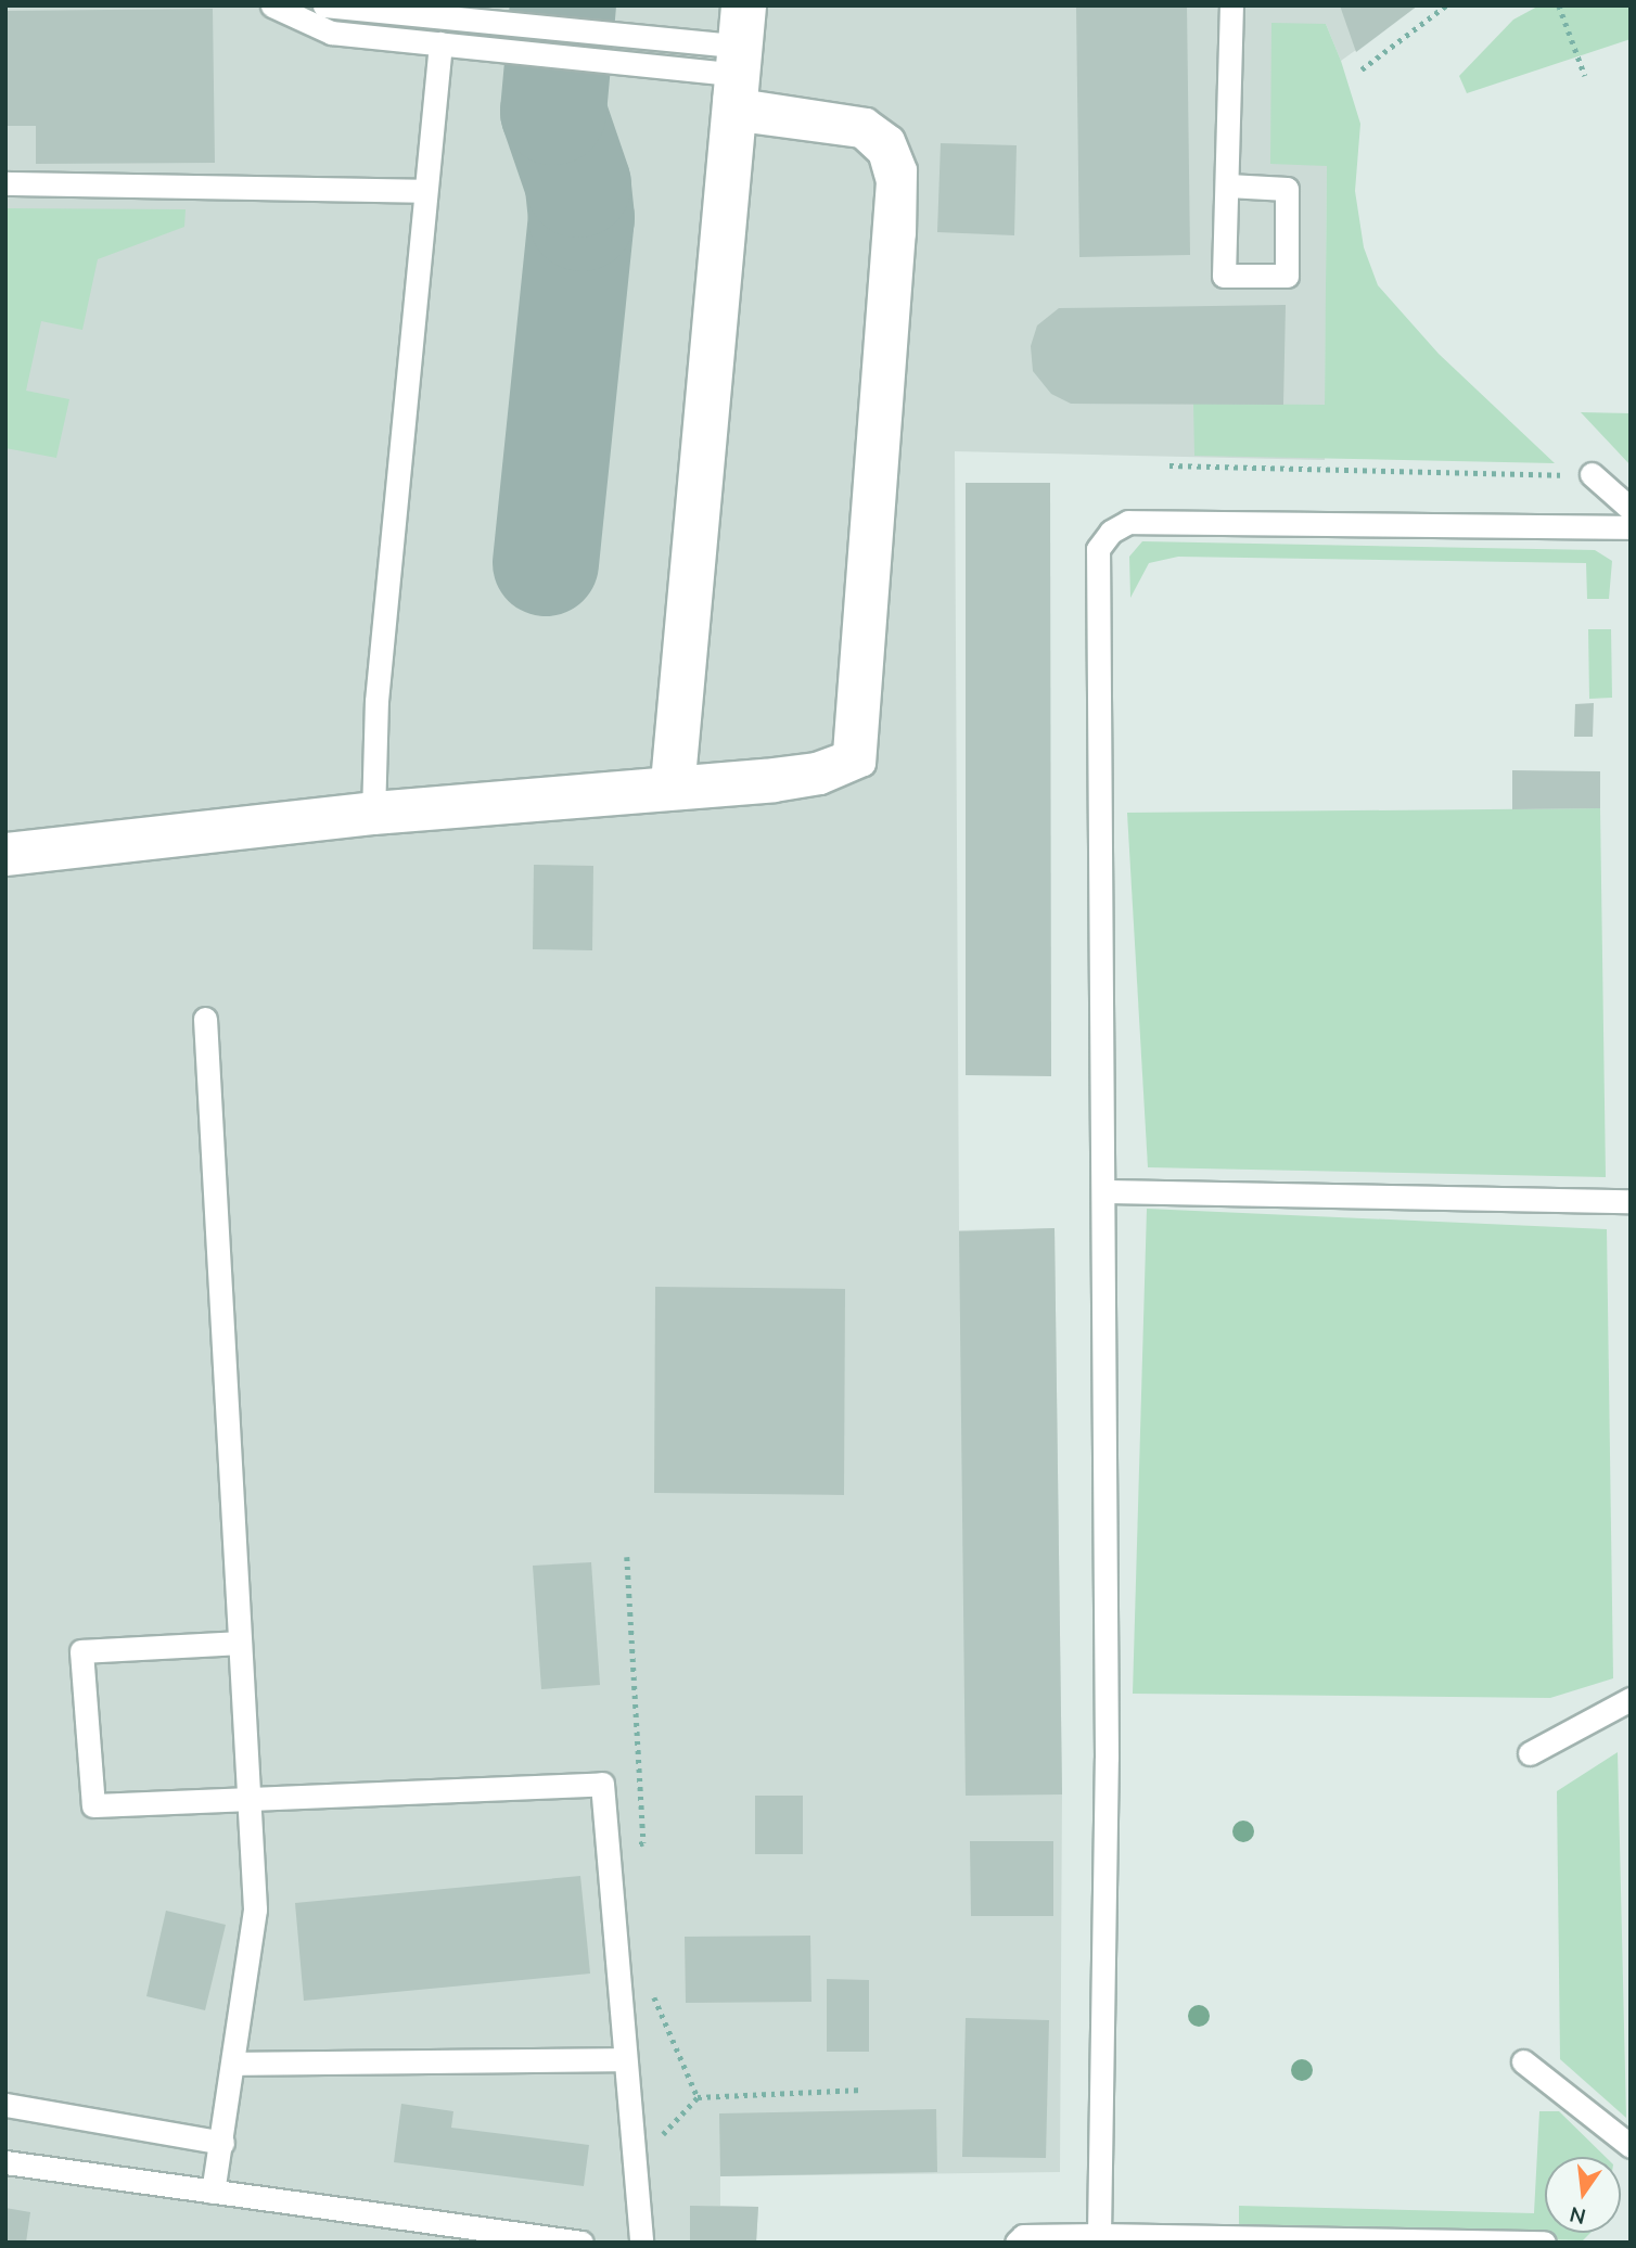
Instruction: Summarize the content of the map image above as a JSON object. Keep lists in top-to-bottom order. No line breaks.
{"north":"bottom"}
